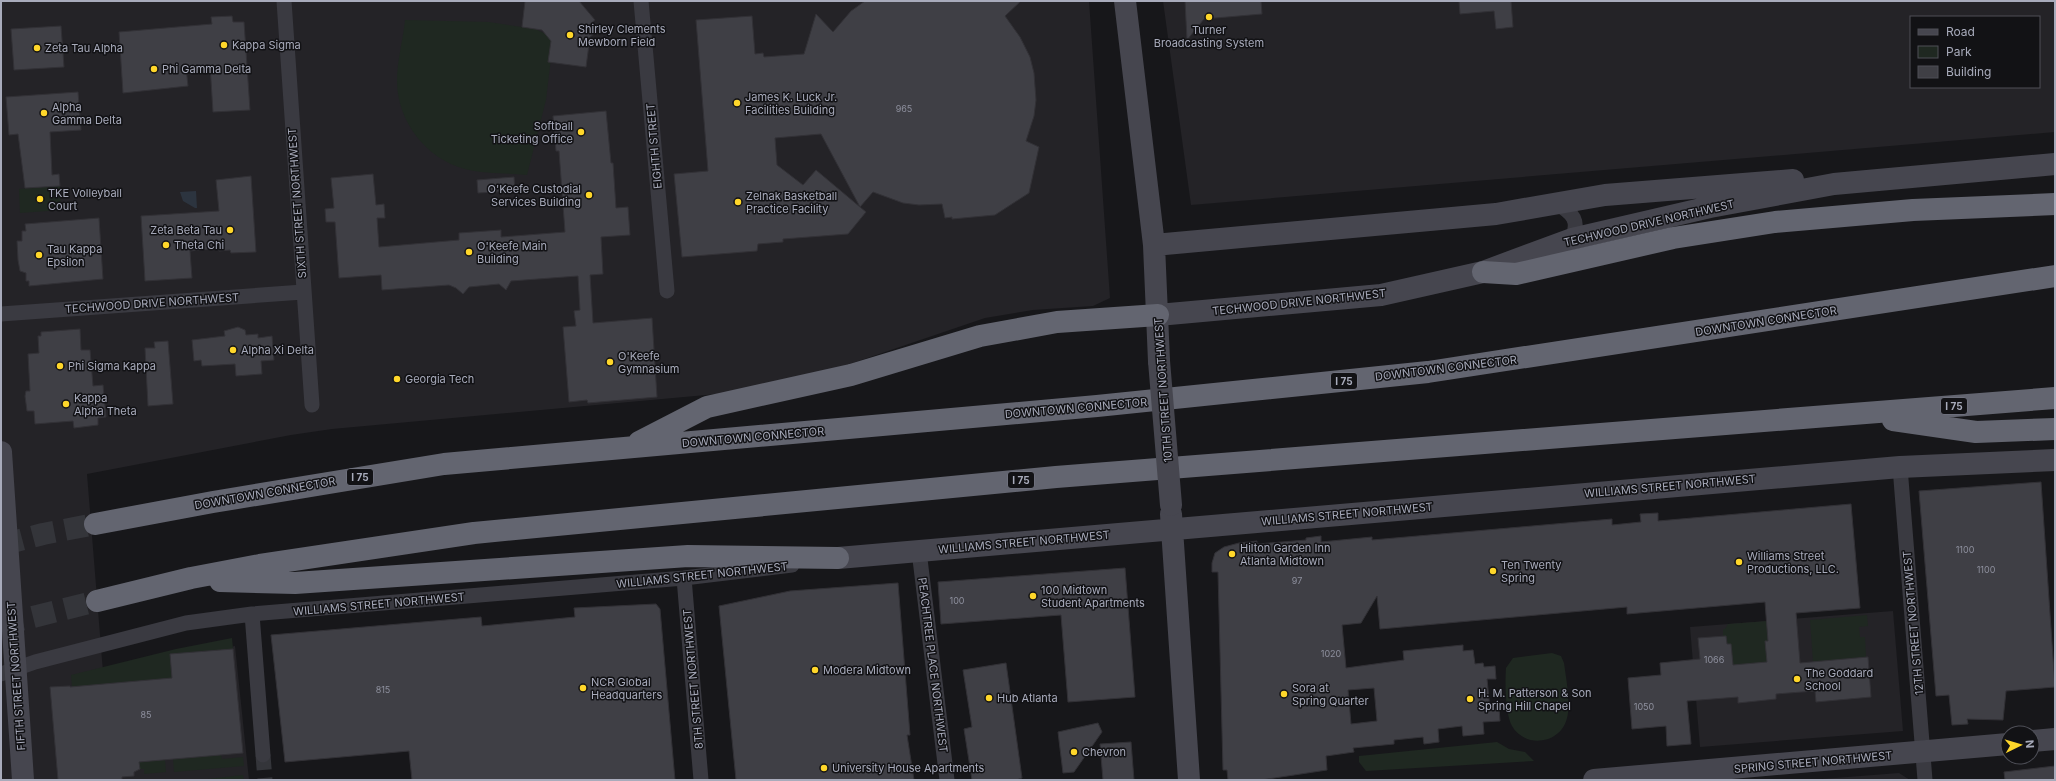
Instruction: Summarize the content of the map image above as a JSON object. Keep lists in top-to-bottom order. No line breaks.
{"streets":{"highway":["DOWNTOWN CONNECTOR","I 75"],"street":["EIGHTH STREET","SIXTH STREET NORTHWEST","TECHWOOD DRIVE NORTHWEST","10TH STREET NORTHWEST","WILLIAMS STREET NORTHWEST","12TH STREET NORTHWEST","PEACHTREE PLACE NORTHWEST","FIFTH STREET NORTHWEST","8TH STREET NORTHWEST","SPRING STREET NORTHWEST"]},"crossings":[["SIXTH STREET NORTHWEST","TECHWOOD DRIVE NORTHWEST"],["TECHWOOD DRIVE NORTHWEST","10TH STREET NORTHWEST"],["10TH STREET NORTHWEST","WILLIAMS STREET NORTHWEST"],["WILLIAMS STREET NORTHWEST","12TH STREET NORTHWEST"],["WILLIAMS STREET NORTHWEST","PEACHTREE PLACE NORTHWEST"],["WILLIAMS STREET NORTHWEST","FIFTH STREET NORTHWEST"],["WILLIAMS STREET NORTHWEST","8TH STREET NORTHWEST"],["12TH STREET NORTHWEST","SPRING STREET NORTHWEST"]],"places":["Turner Broadcasting System","Shirley Clements Mewborn Field","Kappa Sigma","Zeta Tau Alpha","Phi Gamma Delta","James K. Luck Jr. Facilities Building","Alpha Gamma Delta","Softball Ticketing Office","O'Keefe Custodial Services Building","TKE Volleyball Court","Zelnak Basketball Practice Facility","Zeta Beta Tau","Theta Chi","O'Keefe Main Building","Tau Kappa Epsilon","Alpha Xi Delta","O'Keefe Gymnasium","Phi Sigma Kappa","Georgia Tech","Kappa Alpha Theta","Hilton Garden Inn Atlanta Midtown","Williams Street Productions, LLC.","Ten Twenty Spring","100 Midtown Student Apartments","Modera Midtown","The Goddard School","NCR Global Headquarters","Sora at Spring Quarter","Hub Atlanta","H. M. Patterson & Son Spring Hill Chapel","Chevron","University House Apartments"],"house_numbers":["965","1100","1100","97","100","1020","1066","815","1050","85"],"legend":["Road","Park","Building"],"north":"right"}
